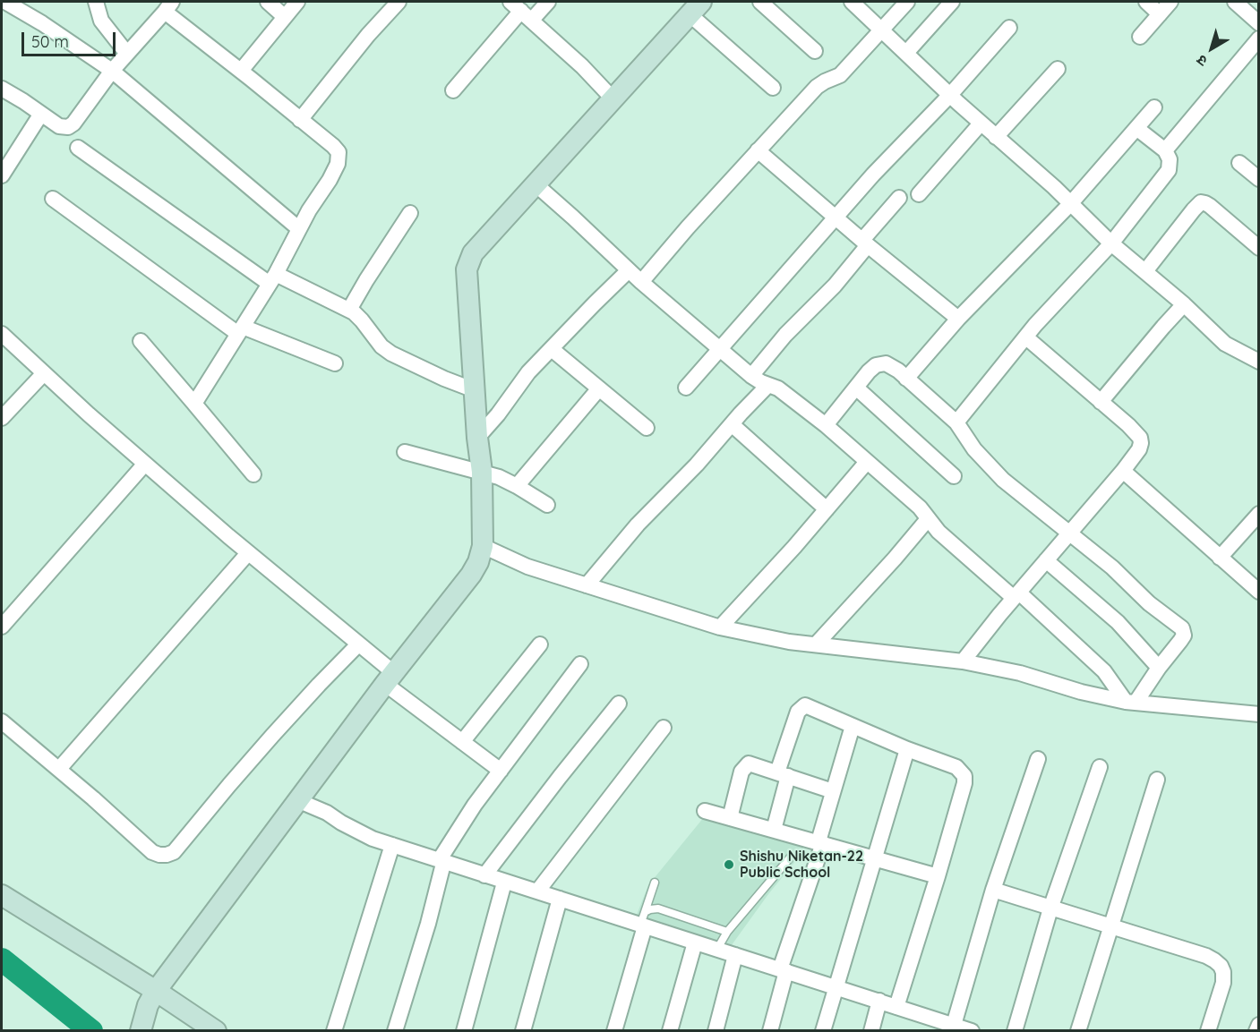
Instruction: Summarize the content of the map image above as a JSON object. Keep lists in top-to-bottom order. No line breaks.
{"places":["Shishu Niketan-22 Public School"],"scale_bar":"50 m","north":"bottom left"}
